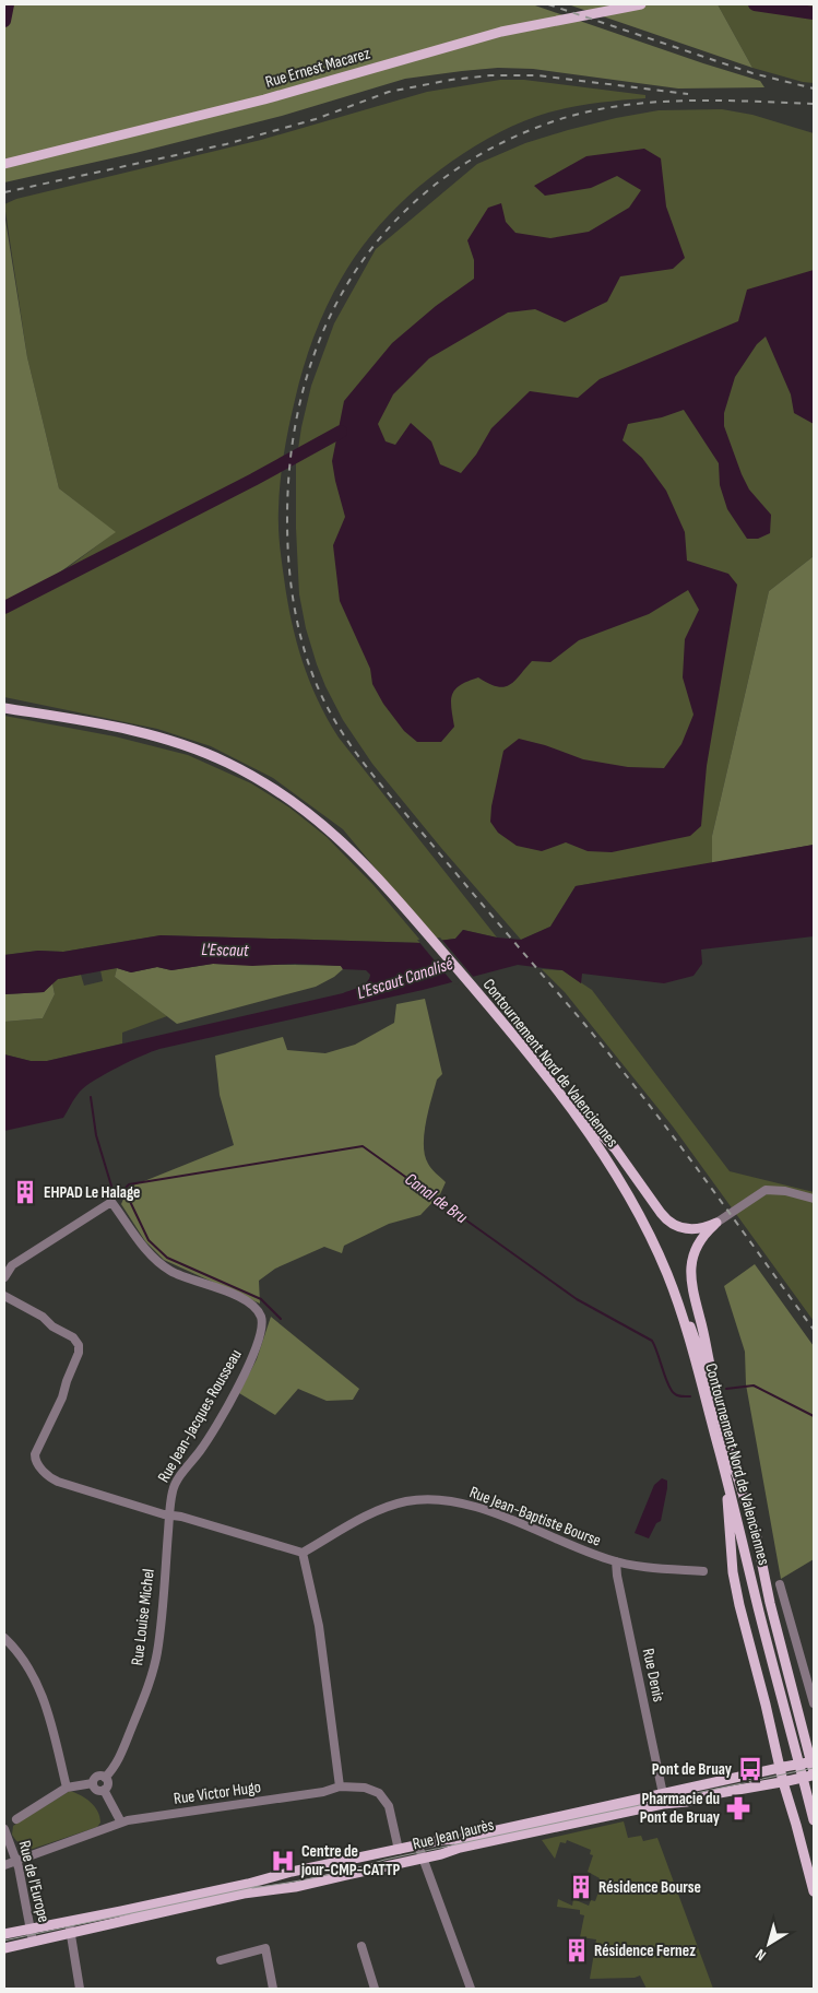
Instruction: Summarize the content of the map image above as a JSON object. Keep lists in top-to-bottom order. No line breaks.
{"streets":{"main road":["Rue Ernest Macarez","Contournement Nord de Valenciennes","Rue Jean Jaurès"],"street":["Rue Jean-Jacques Rousseau","Rue Jean-Baptiste Bourse","Rue Louise Michel","Rue Denis","Rue Victor Hugo","Rue de l'Europe"]},"crossings":[["Rue Jean-Jacques Rousseau","Rue Louise Michel"],["Rue Jean-Baptiste Bourse","Rue Denis"],["Rue Denis","Rue Jean Jaurès"],["Rue Victor Hugo","Rue Jean Jaurès"],["Rue Victor Hugo","Rue de l'Europe"],["Rue Jean Jaurès","Rue de l'Europe"]],"water":["L'Escaut","L'Escaut Canalisé","Canal de Bru"],"places":{"building":["EHPAD Le Halage","Résidence Bourse","Résidence Fernez"],"bus stop":["Pont de Bruay"],"pharmacy":["Pharmacie du Pont de Bruay"],"hospital":["Centre de jour-CMP-CATTP"]},"north":"bottom left"}
